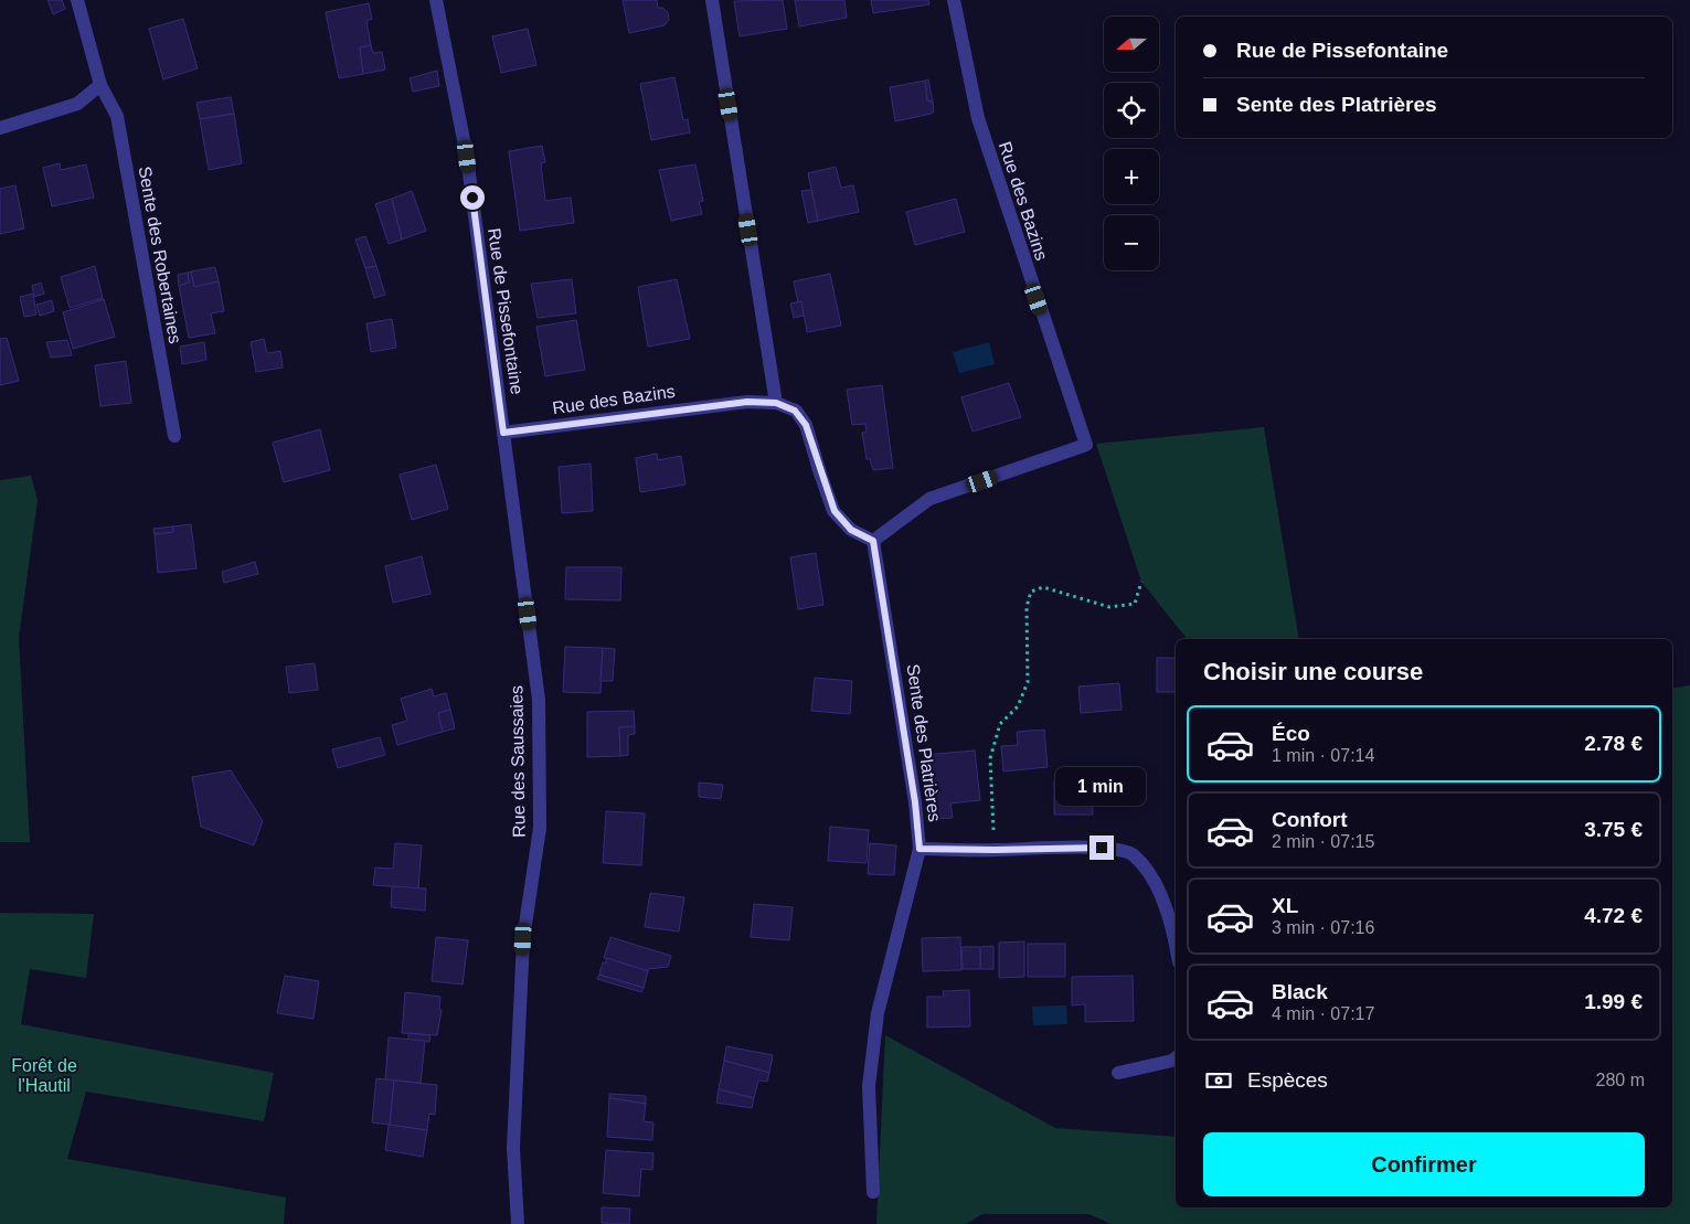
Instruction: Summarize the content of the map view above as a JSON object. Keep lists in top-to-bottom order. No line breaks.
{"streets":{"street":["Rue des Bazins","Sente des Robertaines","Rue de Pissefontaine","Sente des Platrières","Rue des Saussaies"]},"crossings":[["Rue des Bazins","Rue de Pissefontaine"],["Rue des Bazins","Sente des Platrières"],["Rue des Bazins","Rue des Saussaies"],["Rue de Pissefontaine","Rue des Saussaies"]],"parks":["Forêt de l'Hautil"],"north":"left","page":{"map_buttons":["+","−"],"banner":["Rue de Pissefontaine","Sente des Platrières"],"heading":"Choisir une course","list":[{"name":"Éco","note":"1 min · 07:14","value":"2.78 €"},{"name":"Confort","note":"2 min · 07:15","value":"3.75 €"},{"name":"XL","note":"3 min · 07:16","value":"4.72 €"},{"name":"Black","note":"4 min · 07:17","value":"1.99 €"}],"bubble":"1 min","pay":["Espèces","280 m"],"buttons":"Confirmer"}}
